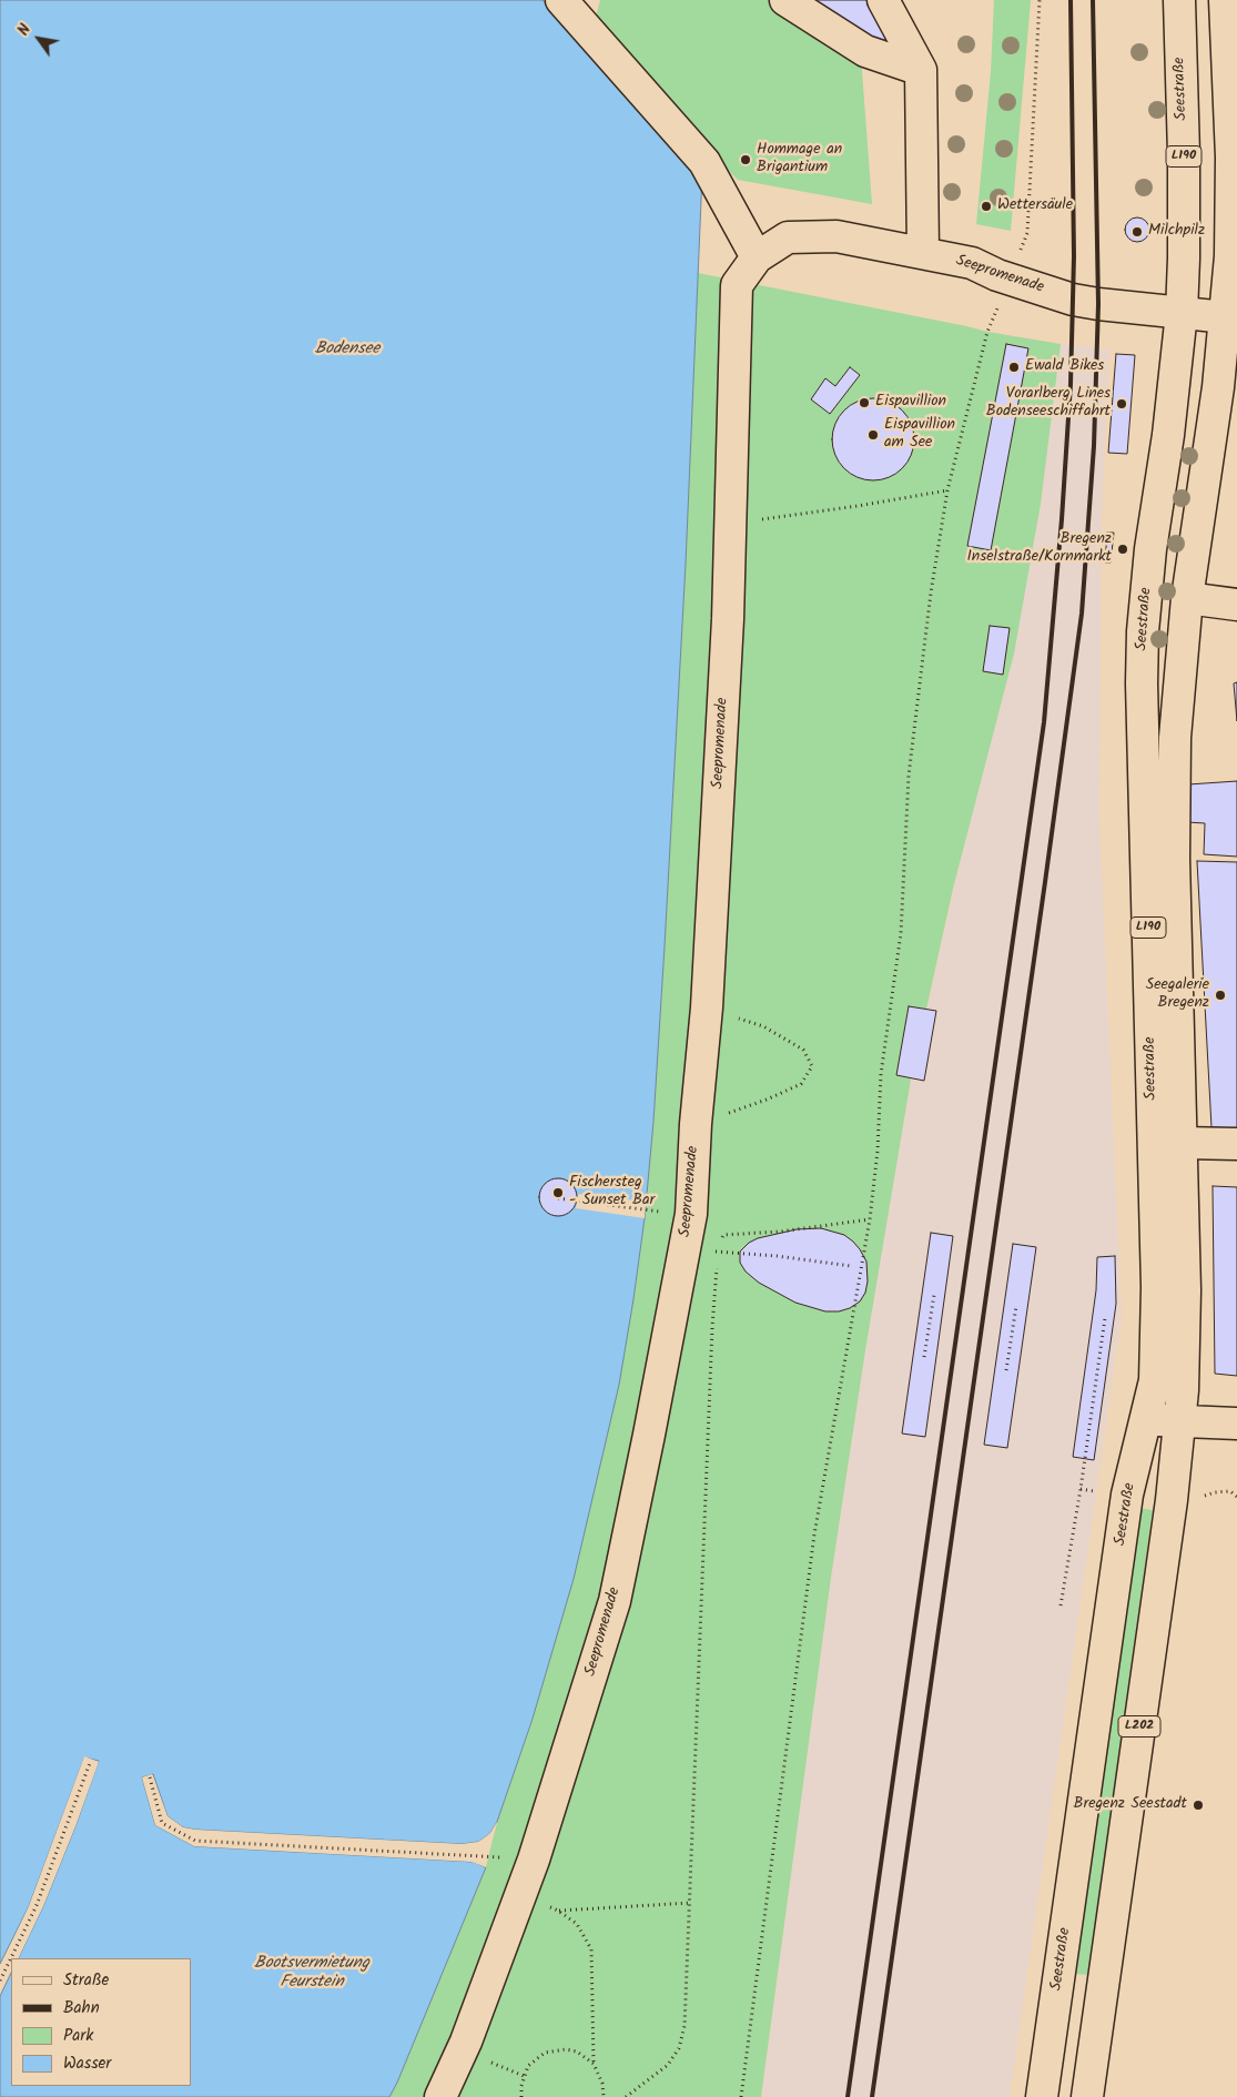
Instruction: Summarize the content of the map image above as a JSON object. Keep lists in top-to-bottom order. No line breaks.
{"streets":{"main road":["Seestraße","L190","Seepromenade","L202"]},"crossings":[["Seestraße","Seepromenade"]],"water":["Bodensee","Bootsvermietung Feurstein"],"places":["Hommage an Brigantium","Wettersäule","Milchpilz","Ewald Bikes","Eispavillion","Vorarlberg Lines Bodenseeschiffahrt","Eispavillion am See","Bregenz Inselstraße/Kornmarkt","Seegalerie Bregenz","Fischersteg - Sunset Bar","Bregenz Seestadt"],"legend":["Straße","Bahn","Park","Wasser"],"north":"top left"}
